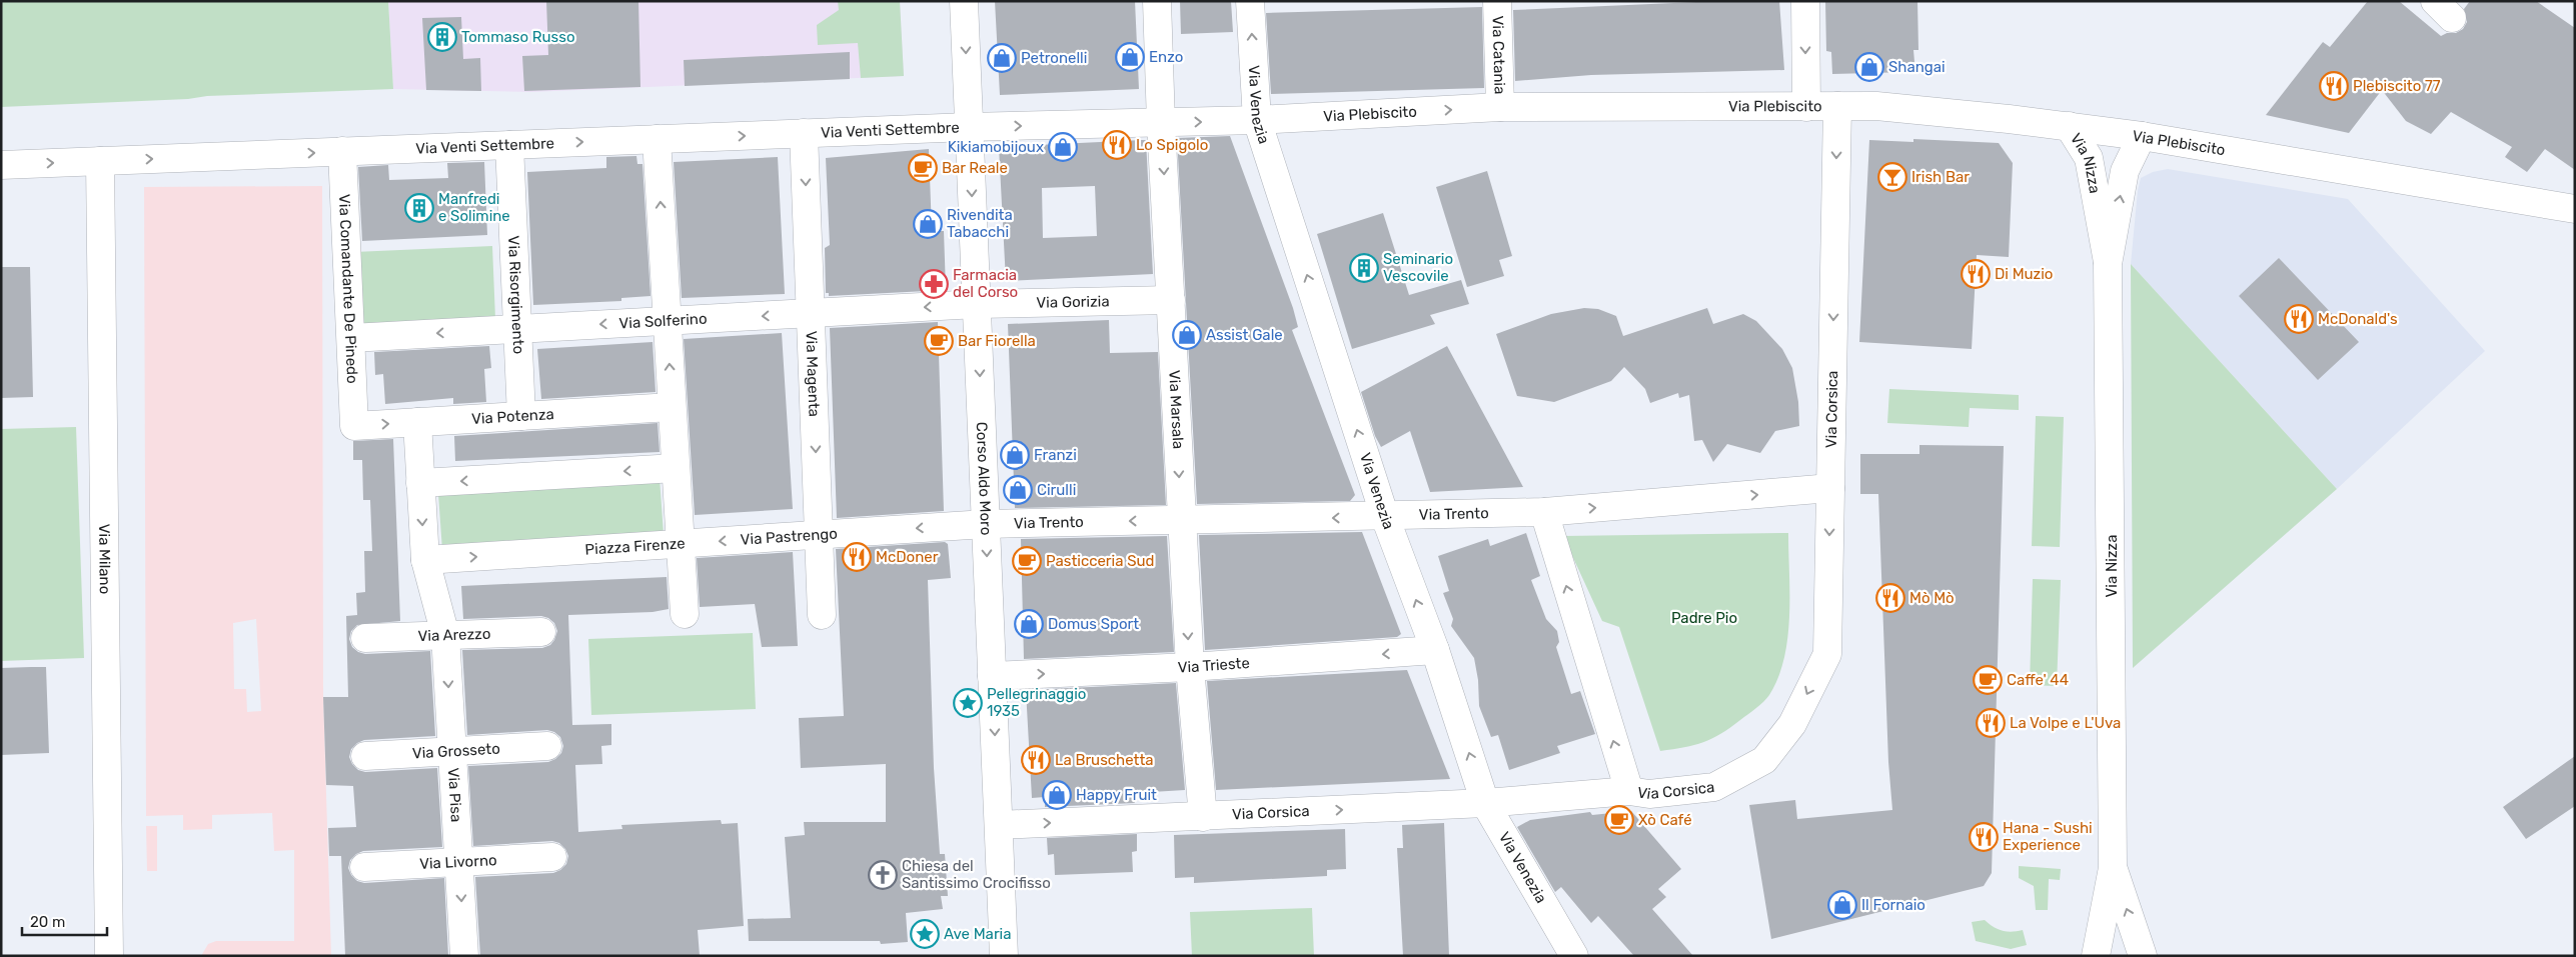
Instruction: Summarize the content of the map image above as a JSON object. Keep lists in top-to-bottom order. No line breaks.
{"streets":{"street":["Via Catania","Via Venezia","Via Plebiscito","Via Venti Settembre","Via Nizza","Via Comandante De Pinedo","Via Risorgimento","Via Gorizia","Via Solferino","Via Magenta","Via Marsala","Via Corsica","Via Potenza","Corso Aldo Moro","Via Trento","Via Pastrengo","Piazza Firenze","Via Milano","Via Arezzo","Via Trieste","Via Grosseto","Via Pisa","Via Livorno"]},"crossings":[["Via Catania","Via Plebiscito"],["Via Venezia","Via Plebiscito"],["Via Venezia","Via Corsica"],["Via Venezia","Via Trento"],["Via Venezia","Via Trieste"],["Via Plebiscito","Via Venti Settembre"],["Via Plebiscito","Via Nizza"],["Via Plebiscito","Via Marsala"],["Via Plebiscito","Via Corsica"],["Via Plebiscito","Corso Aldo Moro"],["Via Venti Settembre","Via Comandante De Pinedo"],["Via Venti Settembre","Via Risorgimento"],["Via Venti Settembre","Via Magenta"],["Via Venti Settembre","Corso Aldo Moro"],["Via Venti Settembre","Piazza Firenze"],["Via Venti Settembre","Via Milano"],["Via Comandante De Pinedo","Via Solferino"],["Via Comandante De Pinedo","Via Potenza"],["Via Risorgimento","Via Solferino"],["Via Risorgimento","Via Potenza"],["Via Gorizia","Via Solferino"],["Via Gorizia","Via Marsala"],["Via Gorizia","Corso Aldo Moro"],["Via Solferino","Via Magenta"],["Via Solferino","Corso Aldo Moro"],["Via Solferino","Piazza Firenze"],["Via Magenta","Via Pastrengo"],["Via Marsala","Via Corsica"],["Via Marsala","Via Trento"],["Via Marsala","Via Trieste"],["Via Corsica","Corso Aldo Moro"],["Via Corsica","Via Trento"],["Via Potenza","Piazza Firenze"],["Corso Aldo Moro","Via Trento"],["Corso Aldo Moro","Via Pastrengo"],["Corso Aldo Moro","Via Trieste"],["Via Trento","Via Pastrengo"],["Via Pastrengo","Piazza Firenze"],["Piazza Firenze","Via Pisa"],["Via Arezzo","Via Pisa"],["Via Grosseto","Via Pisa"],["Via Pisa","Via Livorno"]],"one_way":["Via Venti Settembre","Via Magenta","Via Marsala","Corso Aldo Moro","Via Pastrengo","Via Pisa"],"parks":["Padre Pio"],"places":{"building":["Tommaso Russo","Manfredi e Solimine","Seminario Vescovile"],"shop":["Enzo","Petronelli","Shangai","Kikiamobijoux","Rivendita Tabacchi","Assist Gale","Franzi","Cirulli","Domus Sport","Happy Fruit","Il Fornaio"],"restaurant":["Plebiscito 77","Lo Spigolo","Di Muzio","McDonald's","McDoner","Mò Mò","La Volpe e L'Uva","La Bruschetta","Hana - Sushi Experience"],"cafe":["Bar Reale","Bar Fiorella","Pasticceria Sud","Caffe' 44","Xò Café"],"bar":["Irish Bar"],"pharmacy":["Farmacia del Corso"],"place":["Pellegrinaggio 1935","Ave Maria"],"church":["Chiesa del Santissimo Crocifisso"]},"scale_bar":"20 m"}
